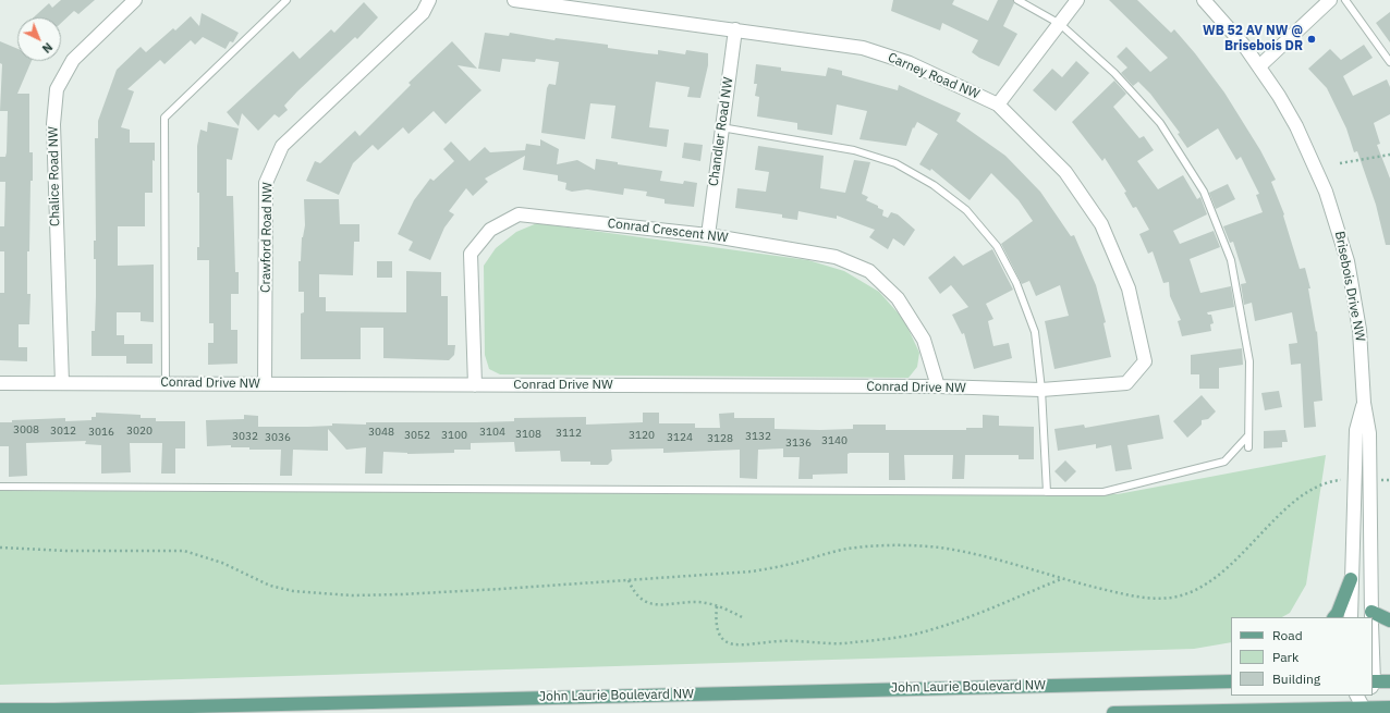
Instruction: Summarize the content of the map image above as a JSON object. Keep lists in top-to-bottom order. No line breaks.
{"streets":{"main road":["John Laurie Boulevard NW"],"street":["Carney Road NW","Chandler Road NW","Chalice Road NW","Conrad Crescent NW","Crawford Road NW","Brisebois Drive NW","Conrad Drive NW"]},"crossings":[["Carney Road NW","Chandler Road NW"],["Carney Road NW","Conrad Drive NW"],["Chandler Road NW","Conrad Crescent NW"],["Chalice Road NW","Conrad Drive NW"],["Conrad Crescent NW","Conrad Drive NW"],["Crawford Road NW","Conrad Drive NW"]],"places":["WB 52 AV NW @ Brisebois DR"],"house_numbers":["3008","3012","3020","3016","3048","3104","3112","3108","3052","3100","3120","3032","3132","3036","3124","3128","3140","3136"],"legend":["Road","Park","Building"],"north":"bottom right"}
